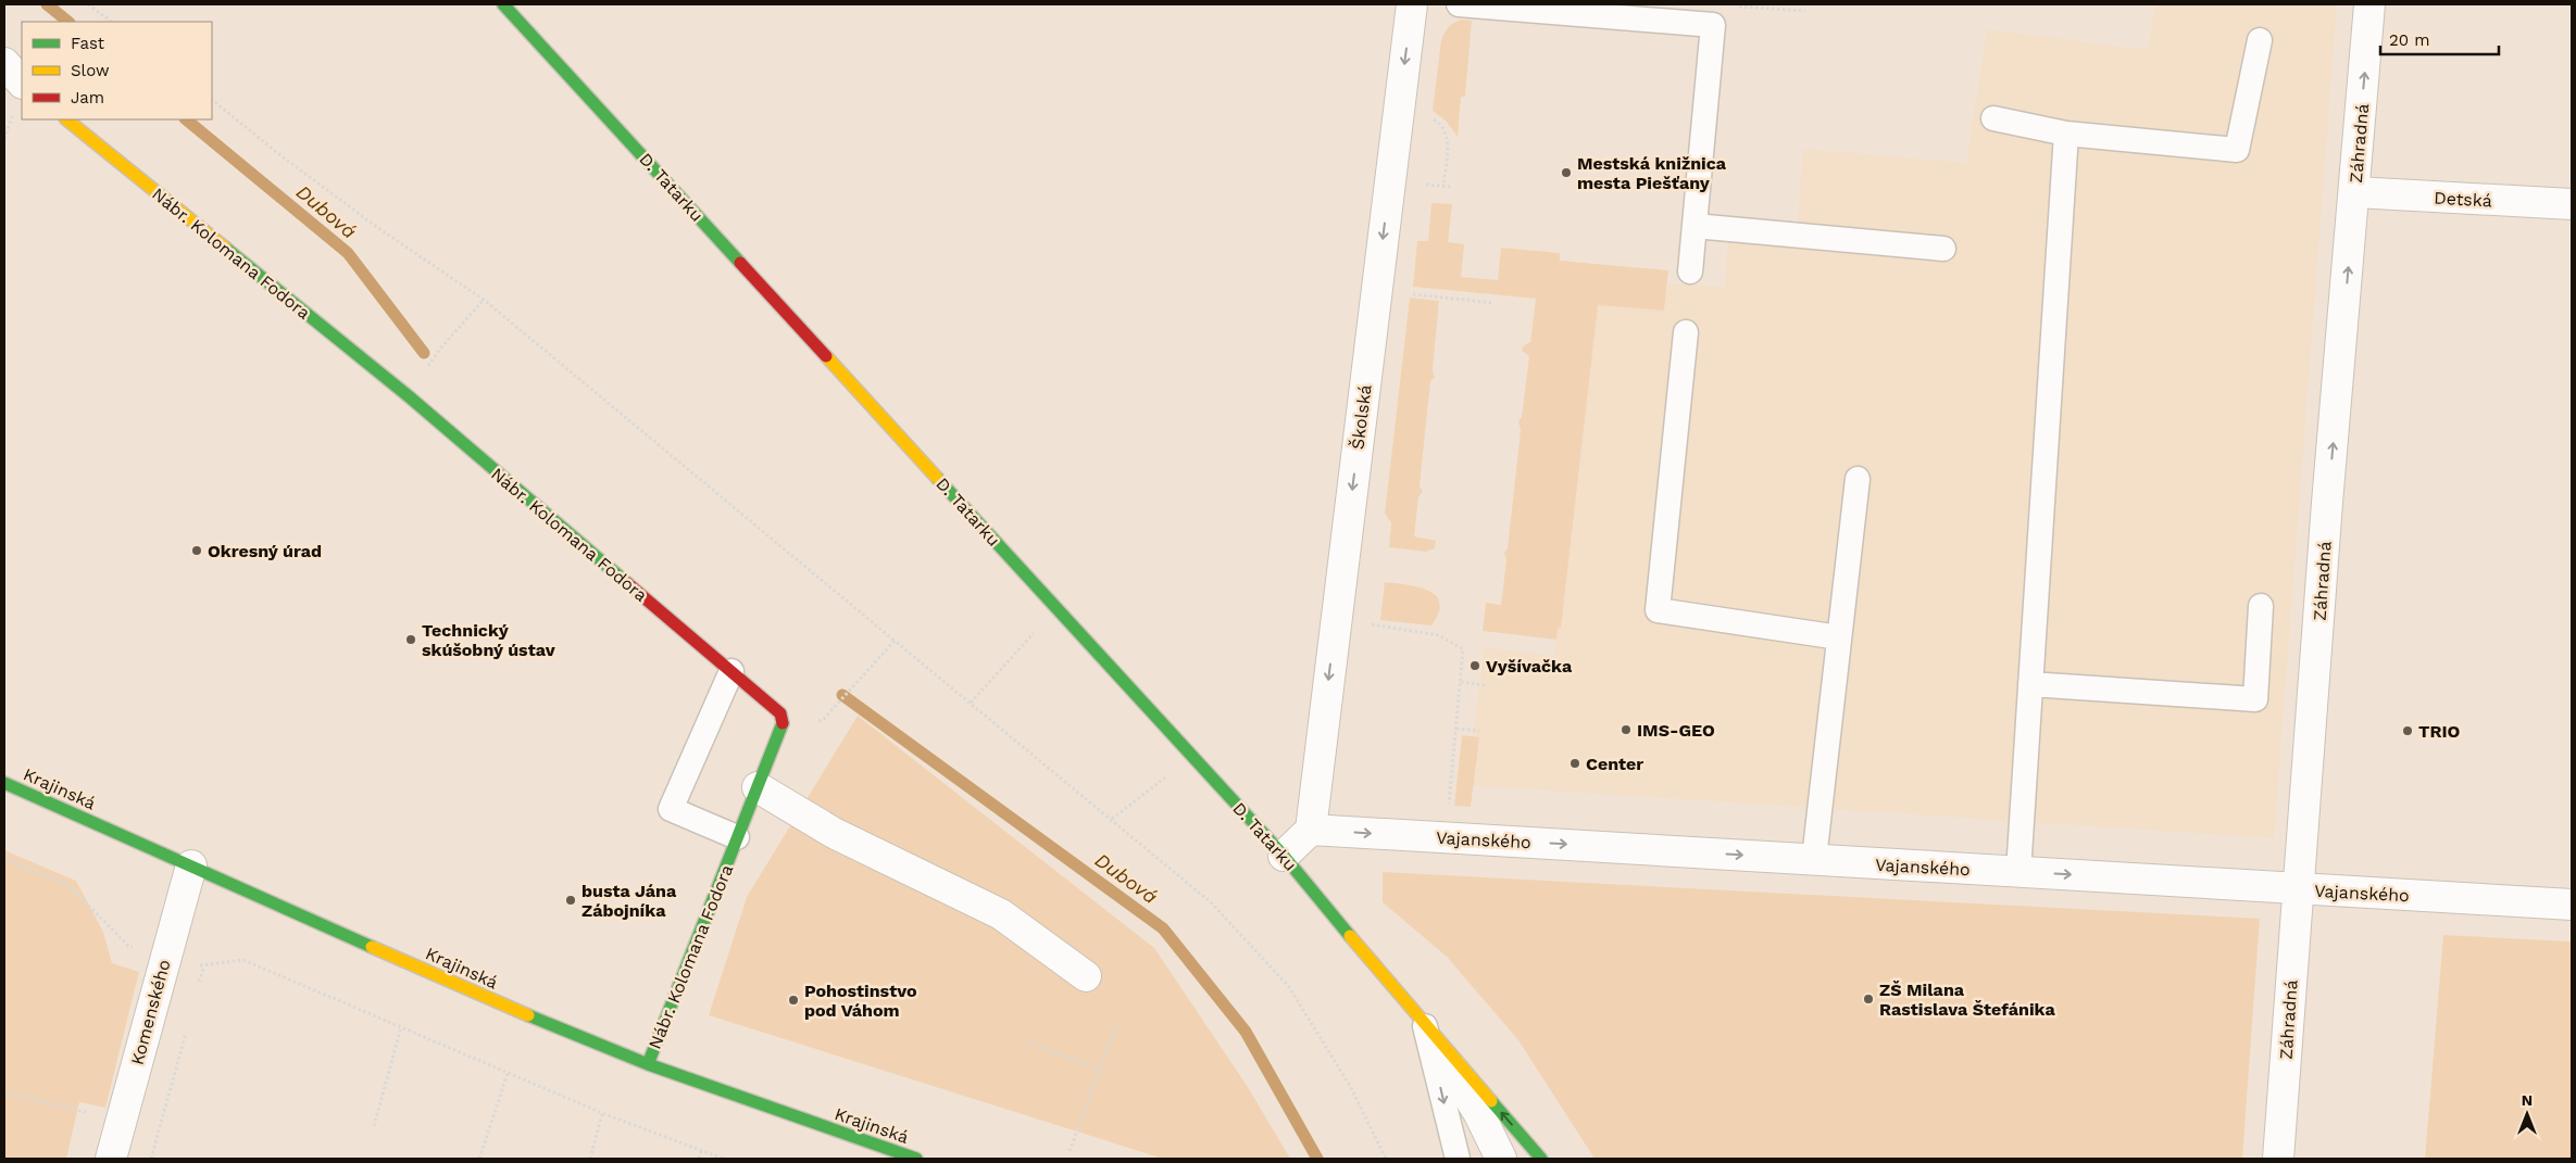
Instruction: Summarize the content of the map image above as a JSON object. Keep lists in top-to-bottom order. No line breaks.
{"streets":{"street":["Záhradná","D. Tatarku","Detská","Nábr. Kolomana Fodora","Školská","Krajinská","Vajanského","Komenského"]},"crossings":[["Záhradná","Detská"],["Záhradná","Vajanského"],["Nábr. Kolomana Fodora","Krajinská"],["Školská","Vajanského"],["Krajinská","Komenského"]],"one_way":["Záhradná","Školská","Vajanského"],"water":["Dubová"],"places":["Mestská knižnica mesta Piešťany","Okresný úrad","Technický skúšobný ústav","Vyšívačka","IMS-GEO","TRIO","Center","busta Jána Zábojníka","ZŠ Milana Rastislava Štefánika","Pohostinstvo pod Váhom"],"legend":["Fast","Slow","Jam"],"scale_bar":"20 m","north":"top"}
